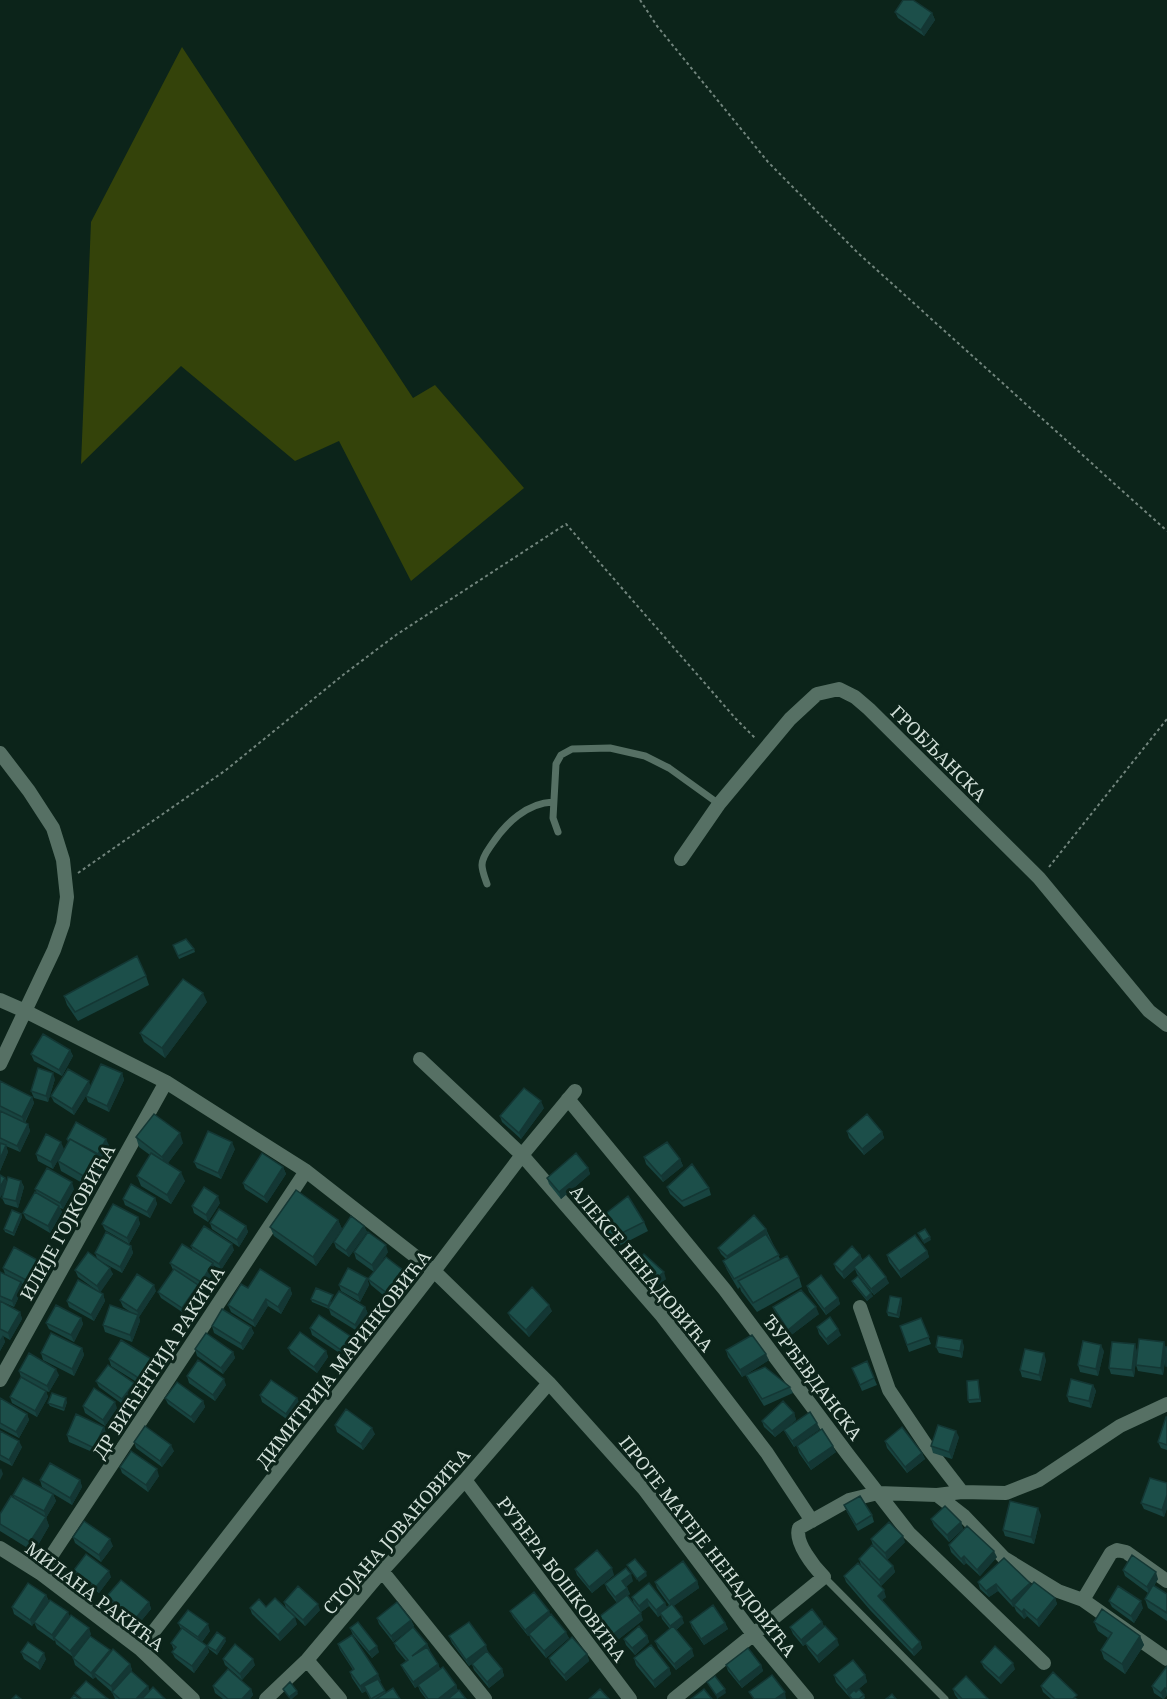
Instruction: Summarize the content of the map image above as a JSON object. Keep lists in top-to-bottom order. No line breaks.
{"streets":{"street":["ГРОБЉАНСКА","ИЛИЈЕ ГОЈКОВИЋА","АЛЕКСЕ НЕНАДОВИЋА","ДИМИТРИЈА МАРИНКОВИЋА","ДР ВИЋЕНТИЈА РАКИЋА","ЂУРЂЕВДАНСКА","СТОЈАНА ЈОВАНОВИЋА","ПРОТЕ МАТЕЈЕ НЕНАДОВИЋА","РУЂЕРА БОШКОВИЋА","МИЛАНА РАКИЋА"]},"crossings":[["ИЛИЈЕ ГОЈКОВИЋА","ПРОТЕ МАТЕЈЕ НЕНАДОВИЋА"],["АЛЕКСЕ НЕНАДОВИЋА","ДИМИТРИЈА МАРИНКОВИЋА"],["ДИМИТРИЈА МАРИНКОВИЋА","ЂУРЂЕВДАНСКА"],["ДИМИТРИЈА МАРИНКОВИЋА","ПРОТЕ МАТЕЈЕ НЕНАДОВИЋА"],["ДИМИТРИЈА МАРИНКОВИЋА","МИЛАНА РАКИЋА"],["ДР ВИЋЕНТИЈА РАКИЋА","ПРОТЕ МАТЕЈЕ НЕНАДОВИЋА"],["ДР ВИЋЕНТИЈА РАКИЋА","МИЛАНА РАКИЋА"],["СТОЈАНА ЈОВАНОВИЋА","ПРОТЕ МАТЕЈЕ НЕНАДОВИЋА"],["СТОЈАНА ЈОВАНОВИЋА","РУЂЕРА БОШКОВИЋА"]]}
